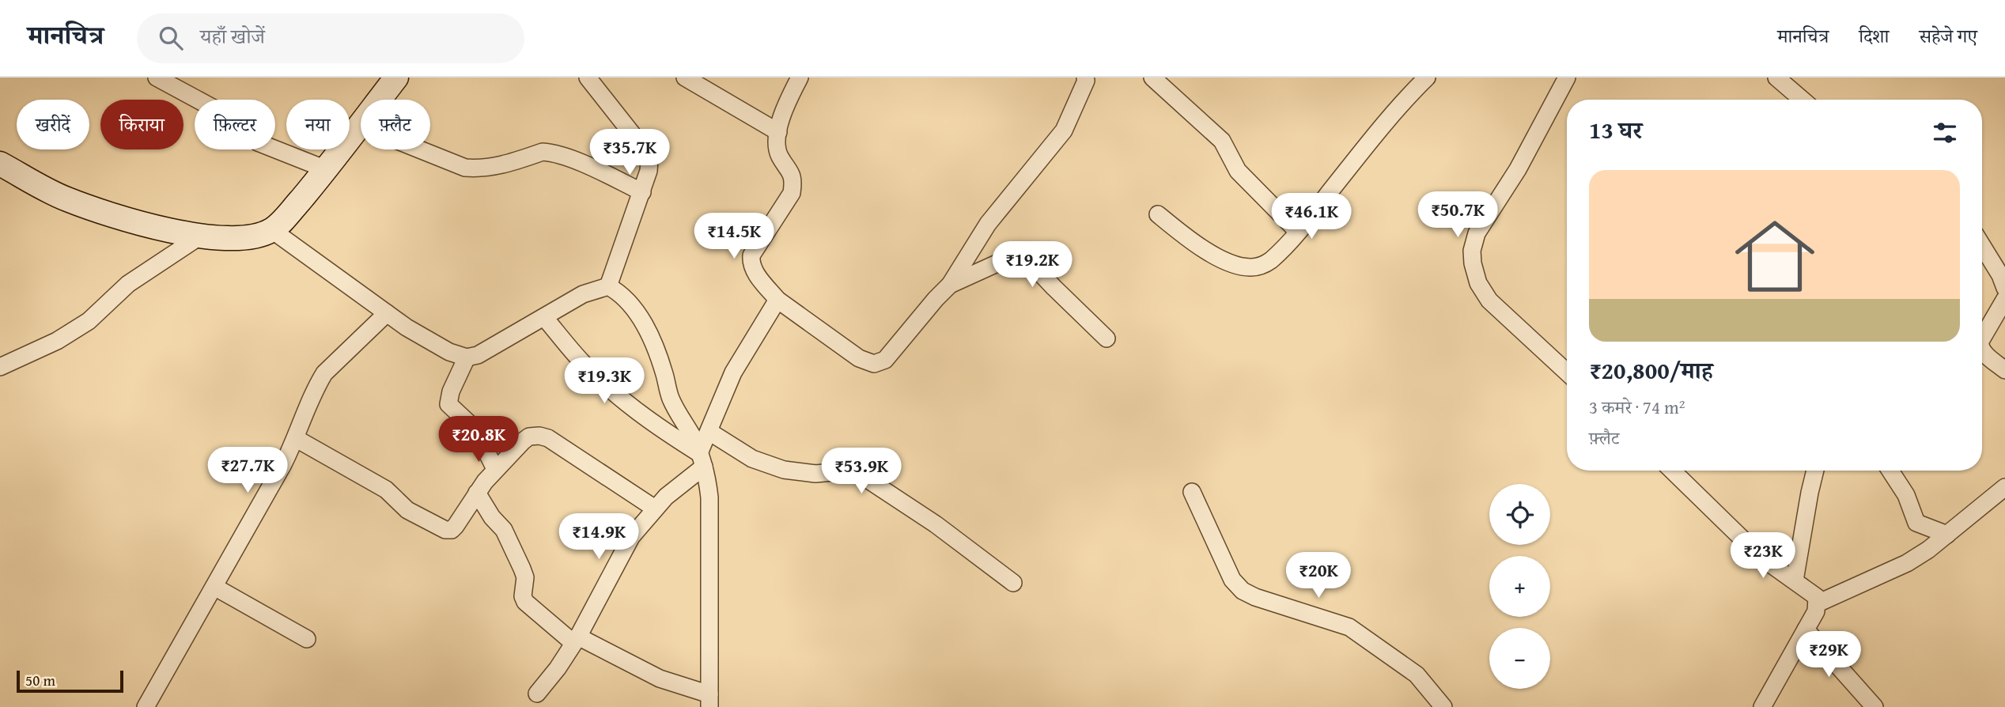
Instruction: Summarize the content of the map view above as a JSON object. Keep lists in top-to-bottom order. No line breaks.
{"scale_bar":"50 m","page":{"header":"मानचित्र","search":"यहाँ खोजें","nav":["मानचित्र","दिशा","सहेजे गए"],"chip":["खरीदें","किराया","फ़िल्टर","नया","फ़्लैट"],"heading":"13 घर","price":["₹35.7K","₹50.7K","₹46.1K","₹14.5K","₹19.2K","₹19.3K","₹20.8K","₹27.7K","₹53.9K","₹14.9K","₹23K","₹20K","₹29K"],"list":[{"name":"₹20,800/माह","note":"3 कमरे · 74 m² · फ़्लैट"}],"map_buttons":["+","−"],"scale":"50 m"}}
